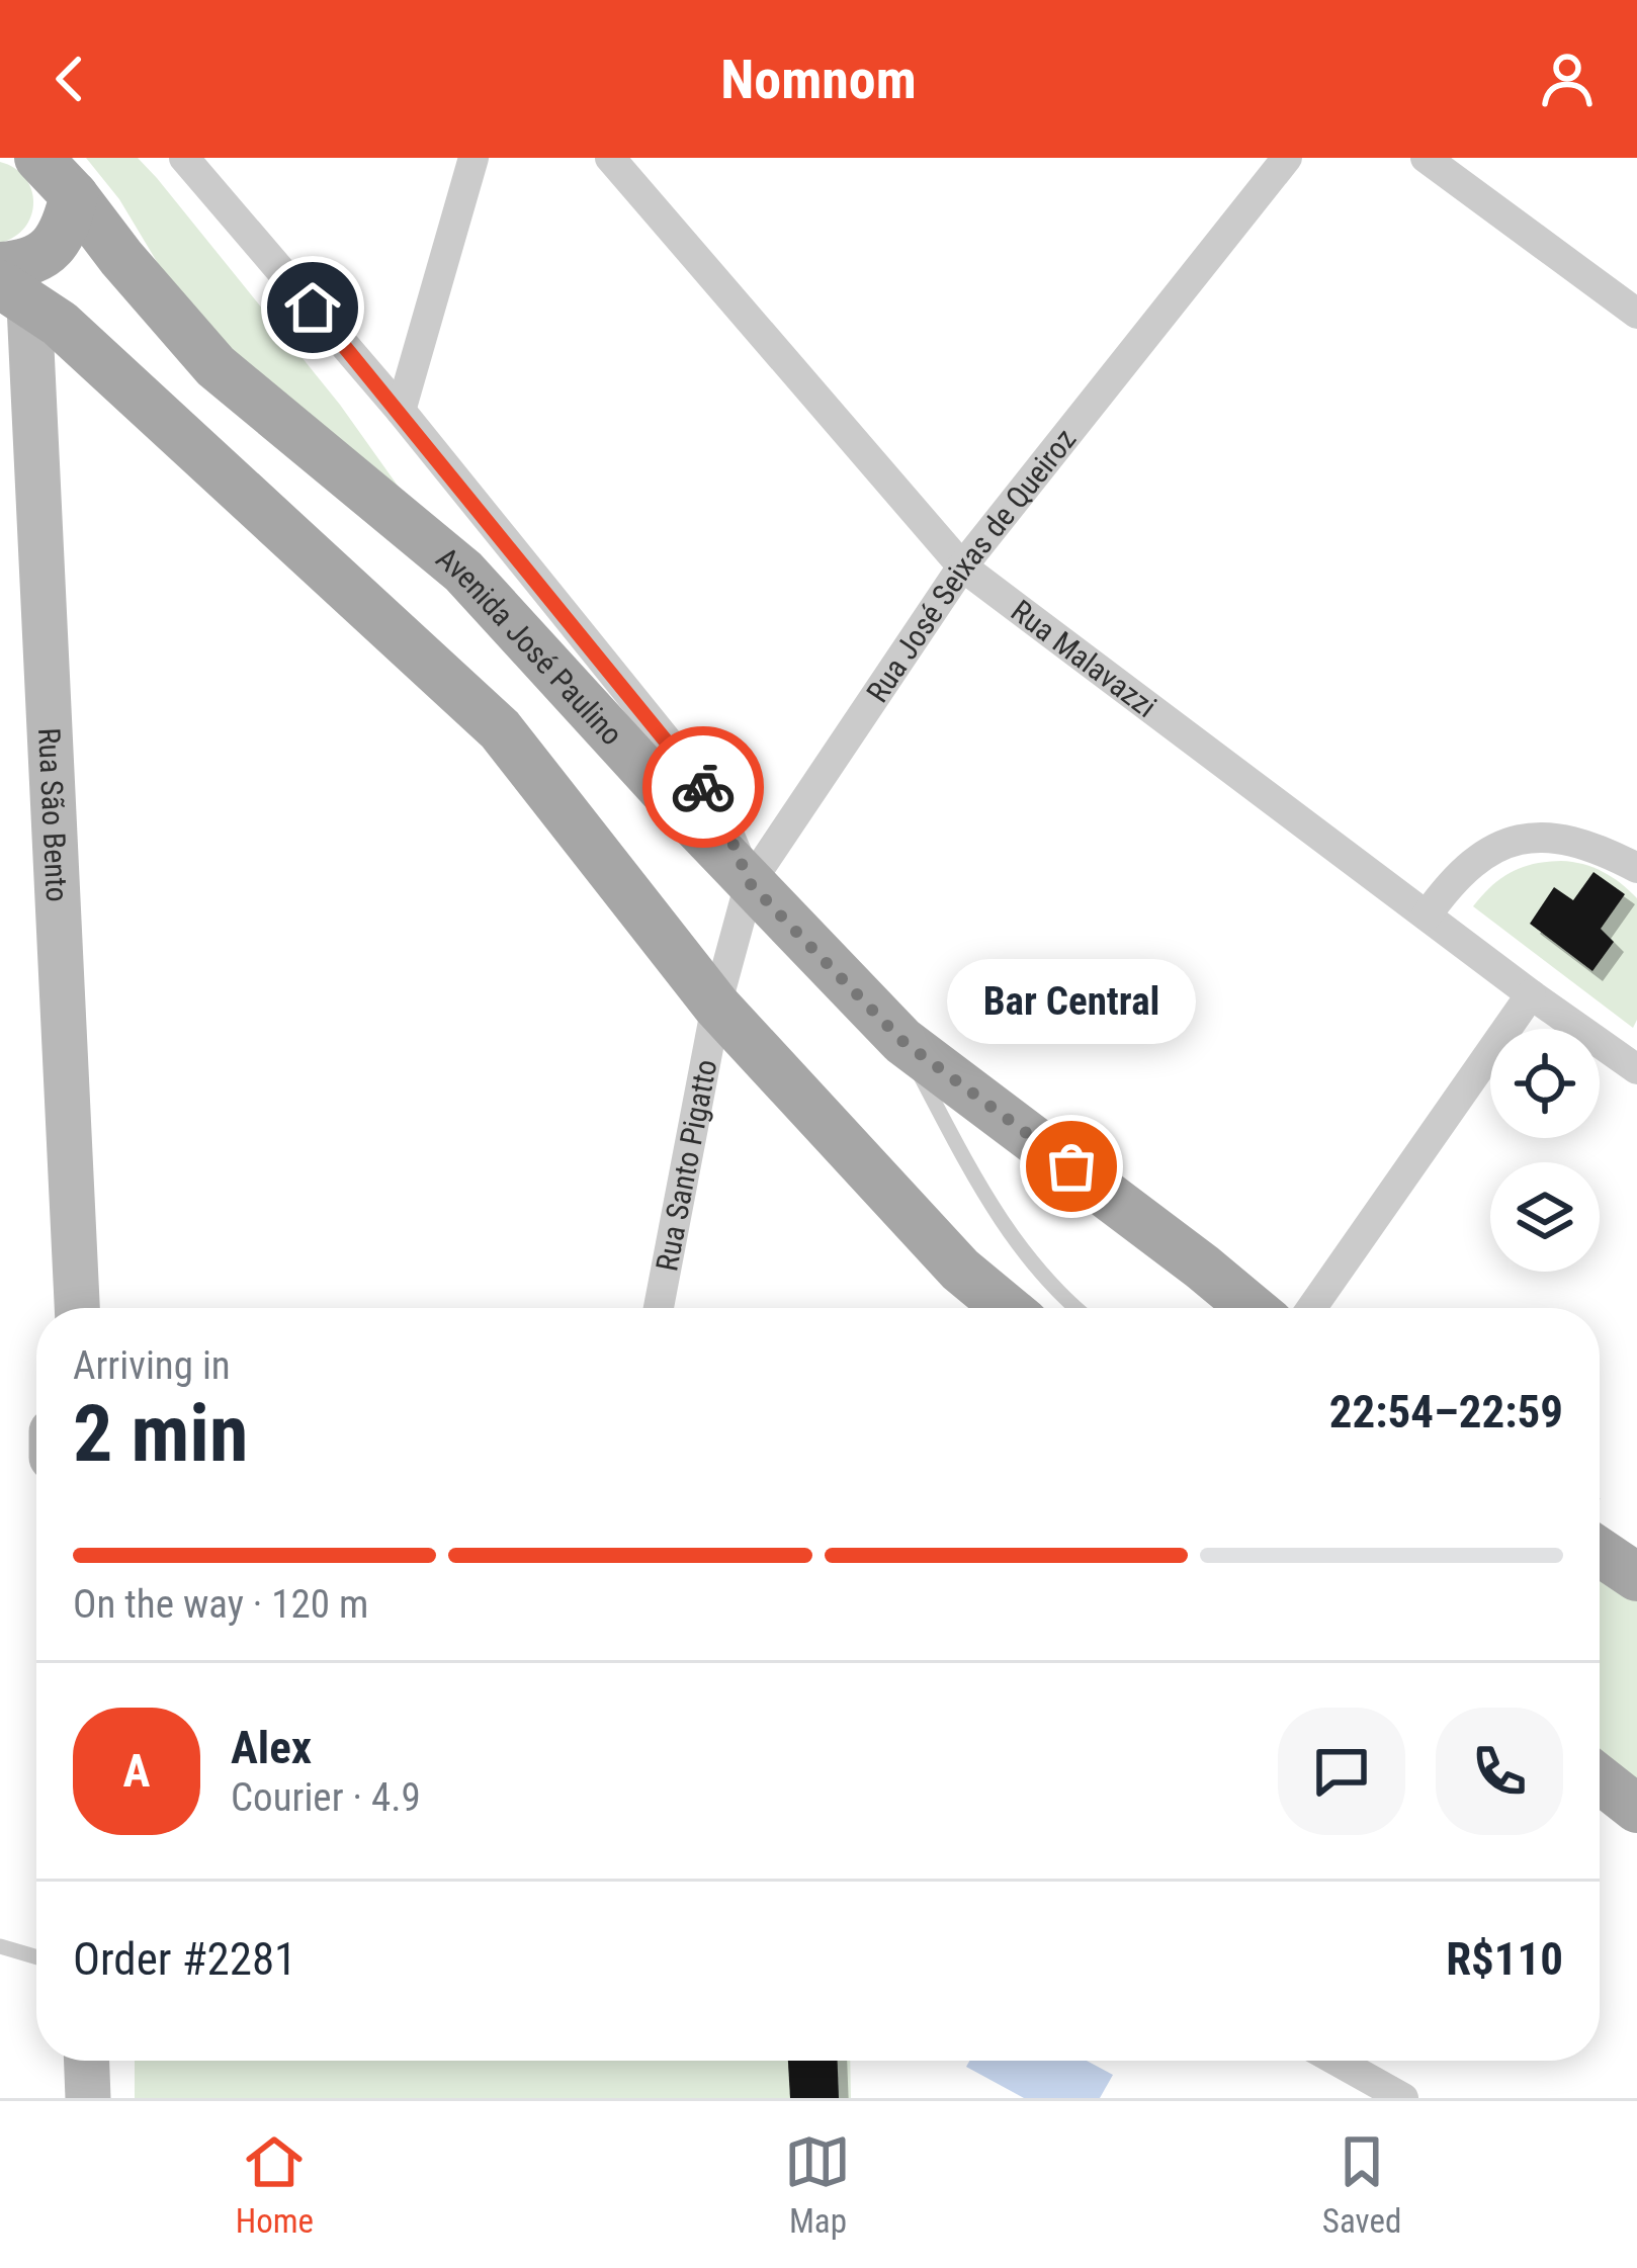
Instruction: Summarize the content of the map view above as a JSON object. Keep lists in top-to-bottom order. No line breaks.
{"streets":{"main road":["Avenida José Paulino","Rua São Bento"],"street":["Rua José Seixas de Queiroz","Rua Malavazzi","Rua Santo Pigatto"]},"crossings":[["Rua José Seixas de Queiroz","Avenida José Paulino"],["Rua José Seixas de Queiroz","Rua Malavazzi"],["Rua José Seixas de Queiroz","Rua Santo Pigatto"]],"places":["Bar Central"],"page":{"header":"Nomnom","bubble":"Bar Central","heading":["2 min","Arriving in","22:54–22:59"],"panel":["Alex","Courier · 4.9","Order #2281","R$110"],"bar":"On the way · 120 m","round":"A","tabs":["Home","Map","Saved"]}}
